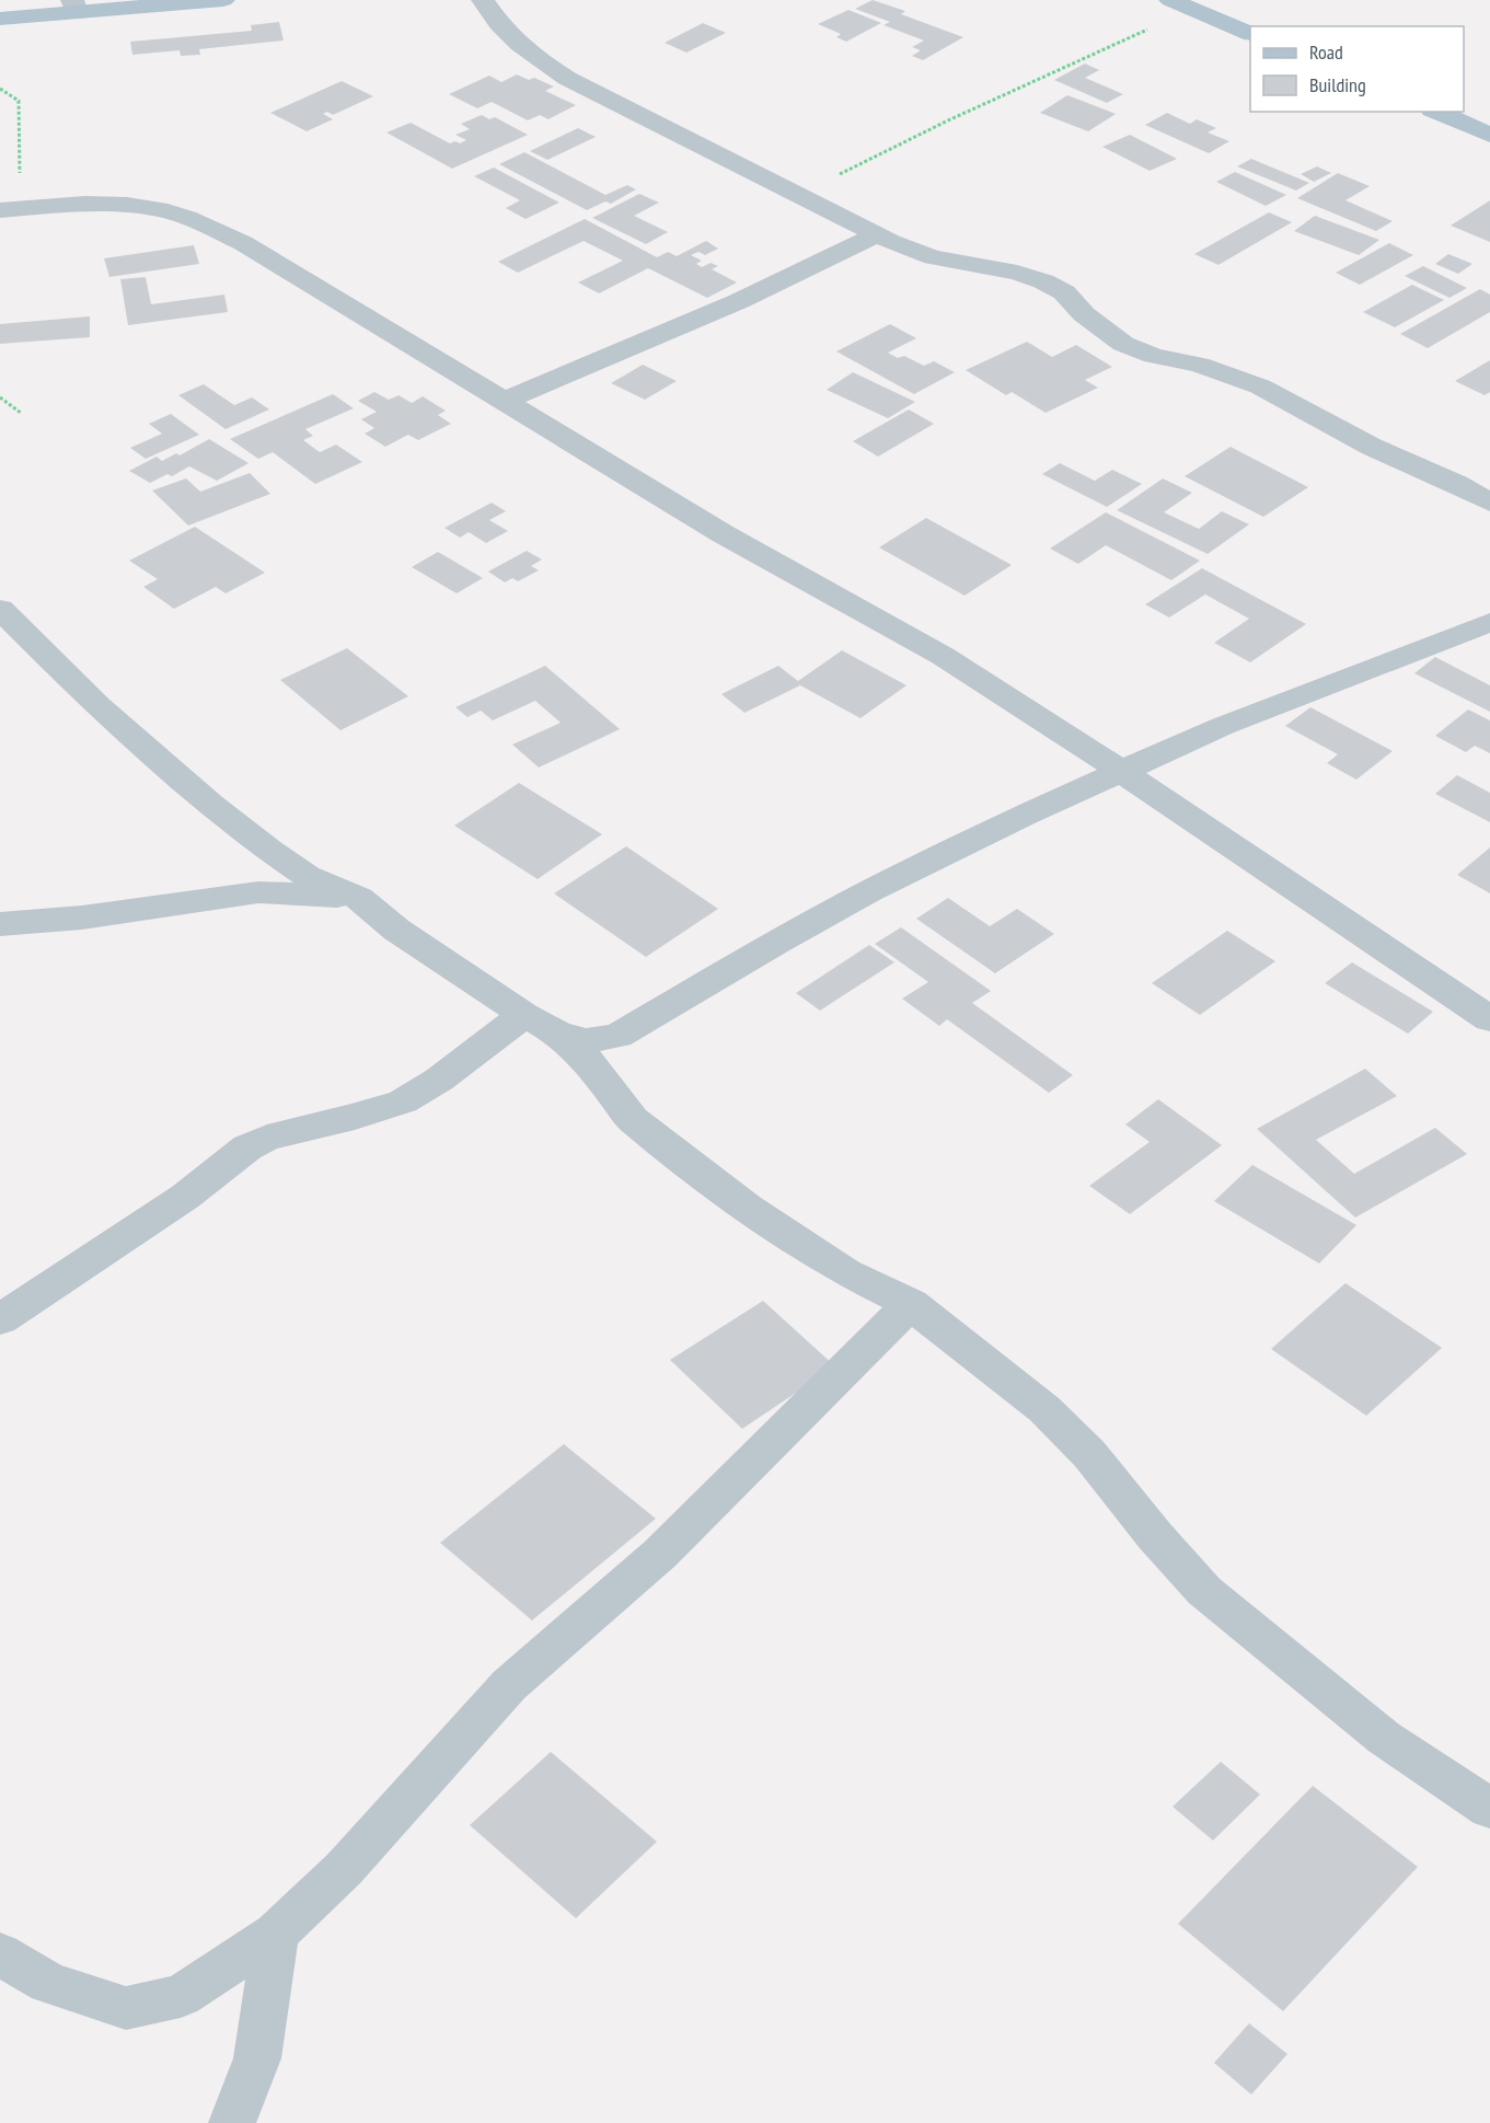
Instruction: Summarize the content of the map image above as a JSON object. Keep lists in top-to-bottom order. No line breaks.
{"legend":["Road","Building"]}
